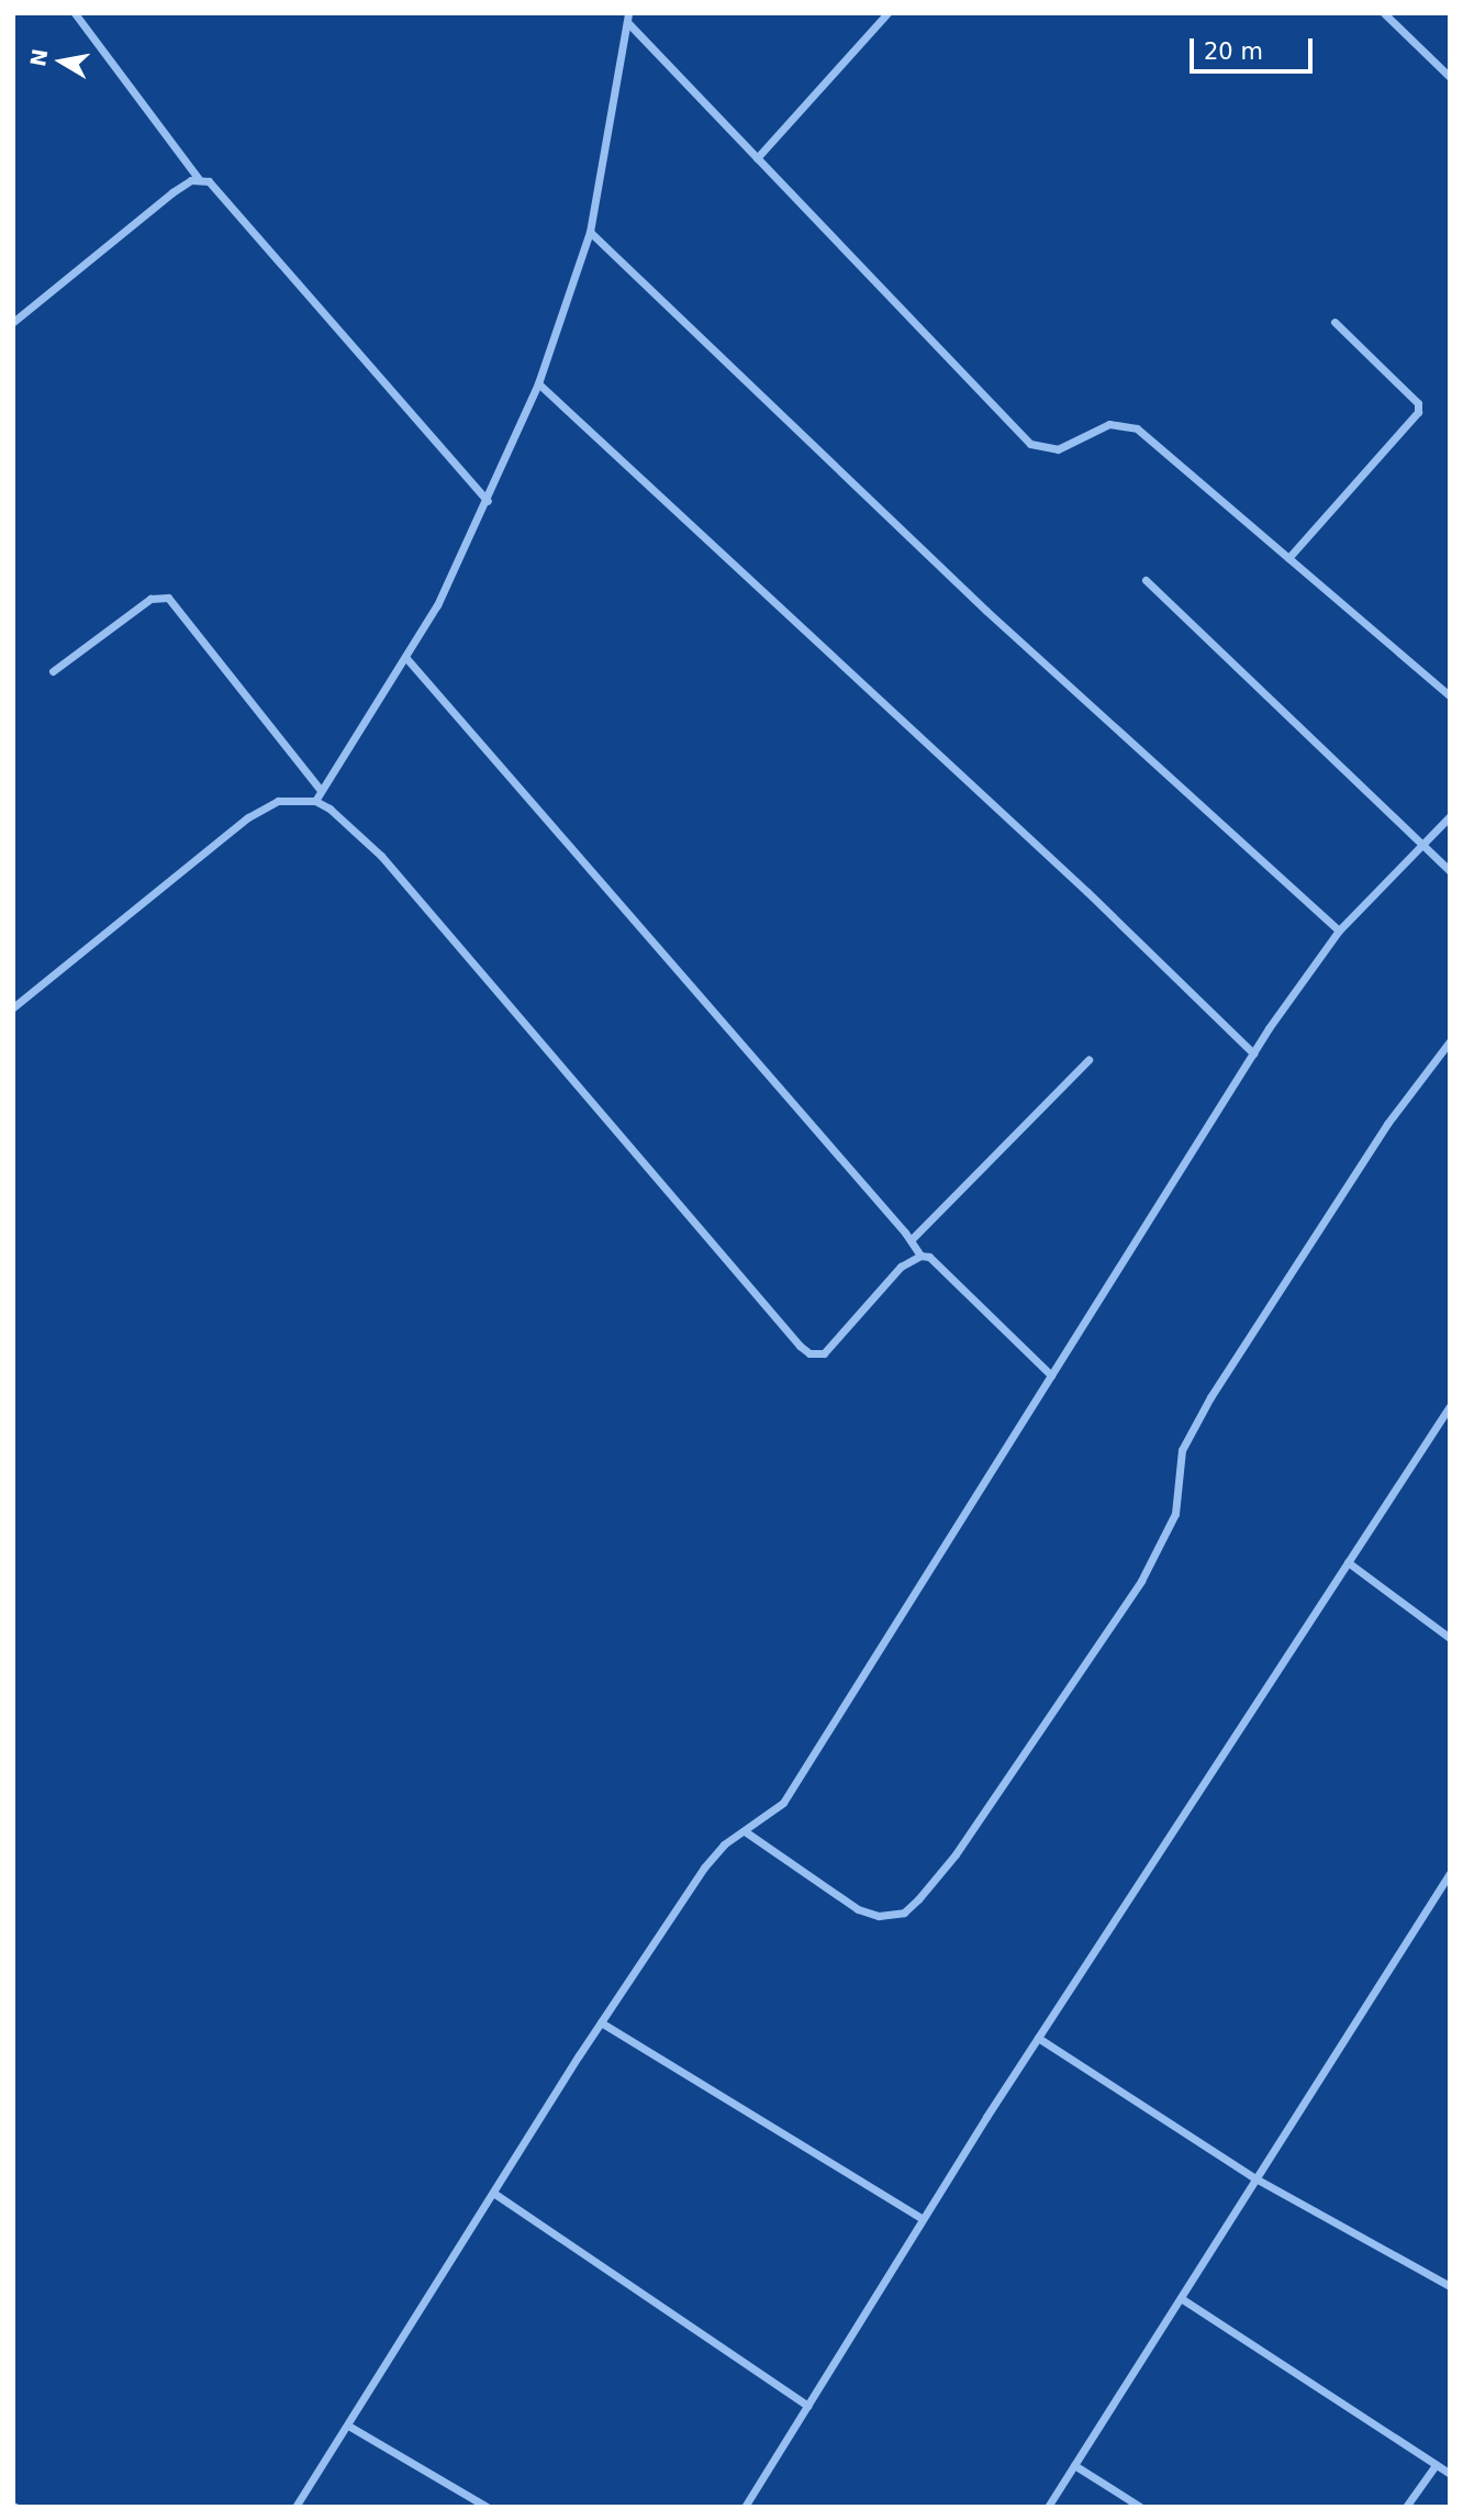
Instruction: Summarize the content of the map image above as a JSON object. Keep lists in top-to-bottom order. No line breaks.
{"scale_bar":"20 m","north":"left"}
